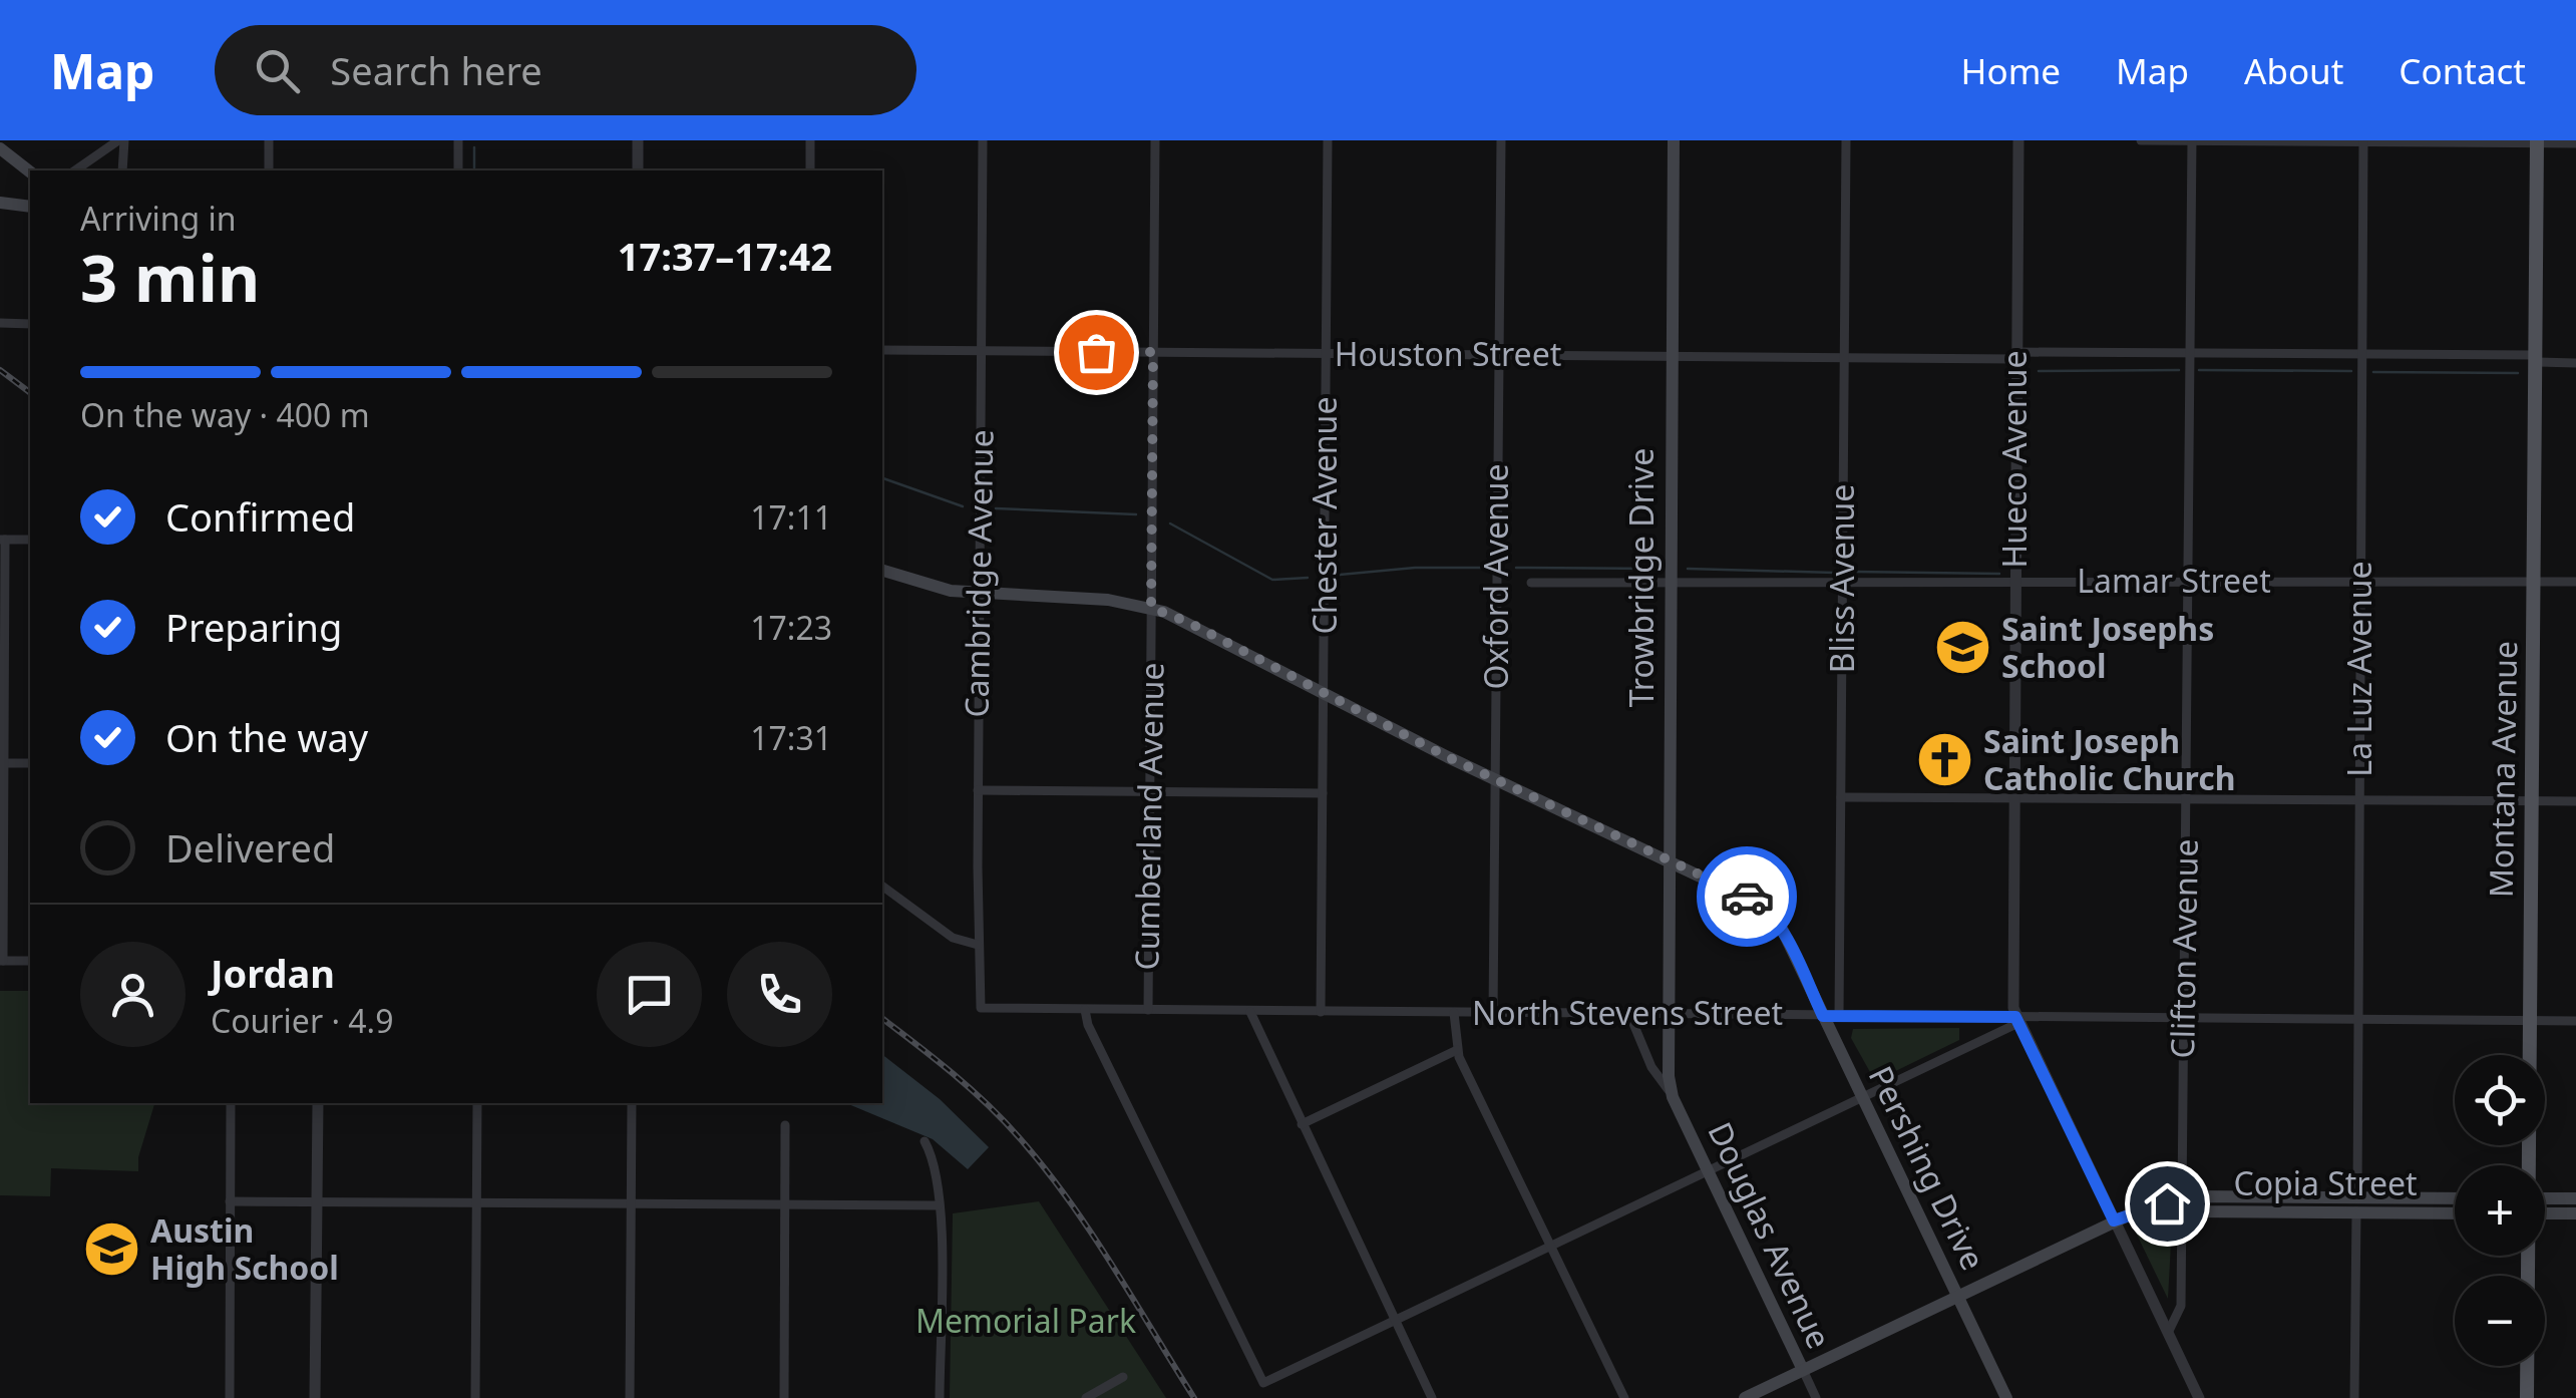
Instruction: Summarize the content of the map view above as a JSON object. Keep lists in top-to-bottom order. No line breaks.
{"streets":{"main road":["Trowbridge Drive","Montana Avenue","Pershing Drive","Copia Street","Douglas Avenue"],"street":["Houston Street","Hueco Avenue","Chester Avenue","Cambridge Avenue","Oxford Avenue","Bliss Avenue","Lamar Street","La Luz Avenue","Cumberland Avenue","Clifton Avenue","North Stevens Street"]},"crossings":[["Houston Street","Hueco Avenue"],["Houston Street","Chester Avenue"],["Houston Street","Cambridge Avenue"],["Houston Street","Oxford Avenue"],["Houston Street","Trowbridge Drive"],["Houston Street","Bliss Avenue"],["Houston Street","La Luz Avenue"],["Houston Street","Montana Avenue"],["Houston Street","Cumberland Avenue"],["Houston Street","Clifton Avenue"],["Hueco Avenue","Lamar Street"],["Hueco Avenue","Clifton Avenue"],["Hueco Avenue","North Stevens Street"],["Hueco Avenue","Copia Street"],["Chester Avenue","North Stevens Street"],["Chester Avenue","Pershing Drive"],["Cambridge Avenue","North Stevens Street"],["Cambridge Avenue","Pershing Drive"],["Oxford Avenue","North Stevens Street"],["Oxford Avenue","Pershing Drive"],["Trowbridge Drive","Lamar Street"],["Trowbridge Drive","North Stevens Street"],["Trowbridge Drive","Pershing Drive"],["Trowbridge Drive","Douglas Avenue"],["Bliss Avenue","Lamar Street"],["Bliss Avenue","North Stevens Street"],["Lamar Street","La Luz Avenue"],["Lamar Street","Montana Avenue"],["Lamar Street","Clifton Avenue"],["La Luz Avenue","North Stevens Street"],["La Luz Avenue","Copia Street"],["Montana Avenue","North Stevens Street"],["Cumberland Avenue","North Stevens Street"],["Cumberland Avenue","Pershing Drive"],["Clifton Avenue","North Stevens Street"],["Clifton Avenue","Copia Street"],["North Stevens Street","Pershing Drive"],["North Stevens Street","Douglas Avenue"],["Pershing Drive","Copia Street"],["Copia Street","Douglas Avenue"]],"parks":["Memorial Park"],"places":{"school or university":["Saint Josephs School","Austin High School"],"church":["Saint Joseph Catholic Church"]},"page":{"header":"Map","search":"Search here","nav":["Home","Map","About","Contact"],"heading":["3 min","Arriving in","17:37–17:42"],"panel":["Jordan","Courier · 4.9"],"bar":"On the way · 400 m","list":[["Confirmed","17:11"],["Preparing","17:23"],["On the way","17:31"],"Delivered"],"map_buttons":["+","−"]}}
